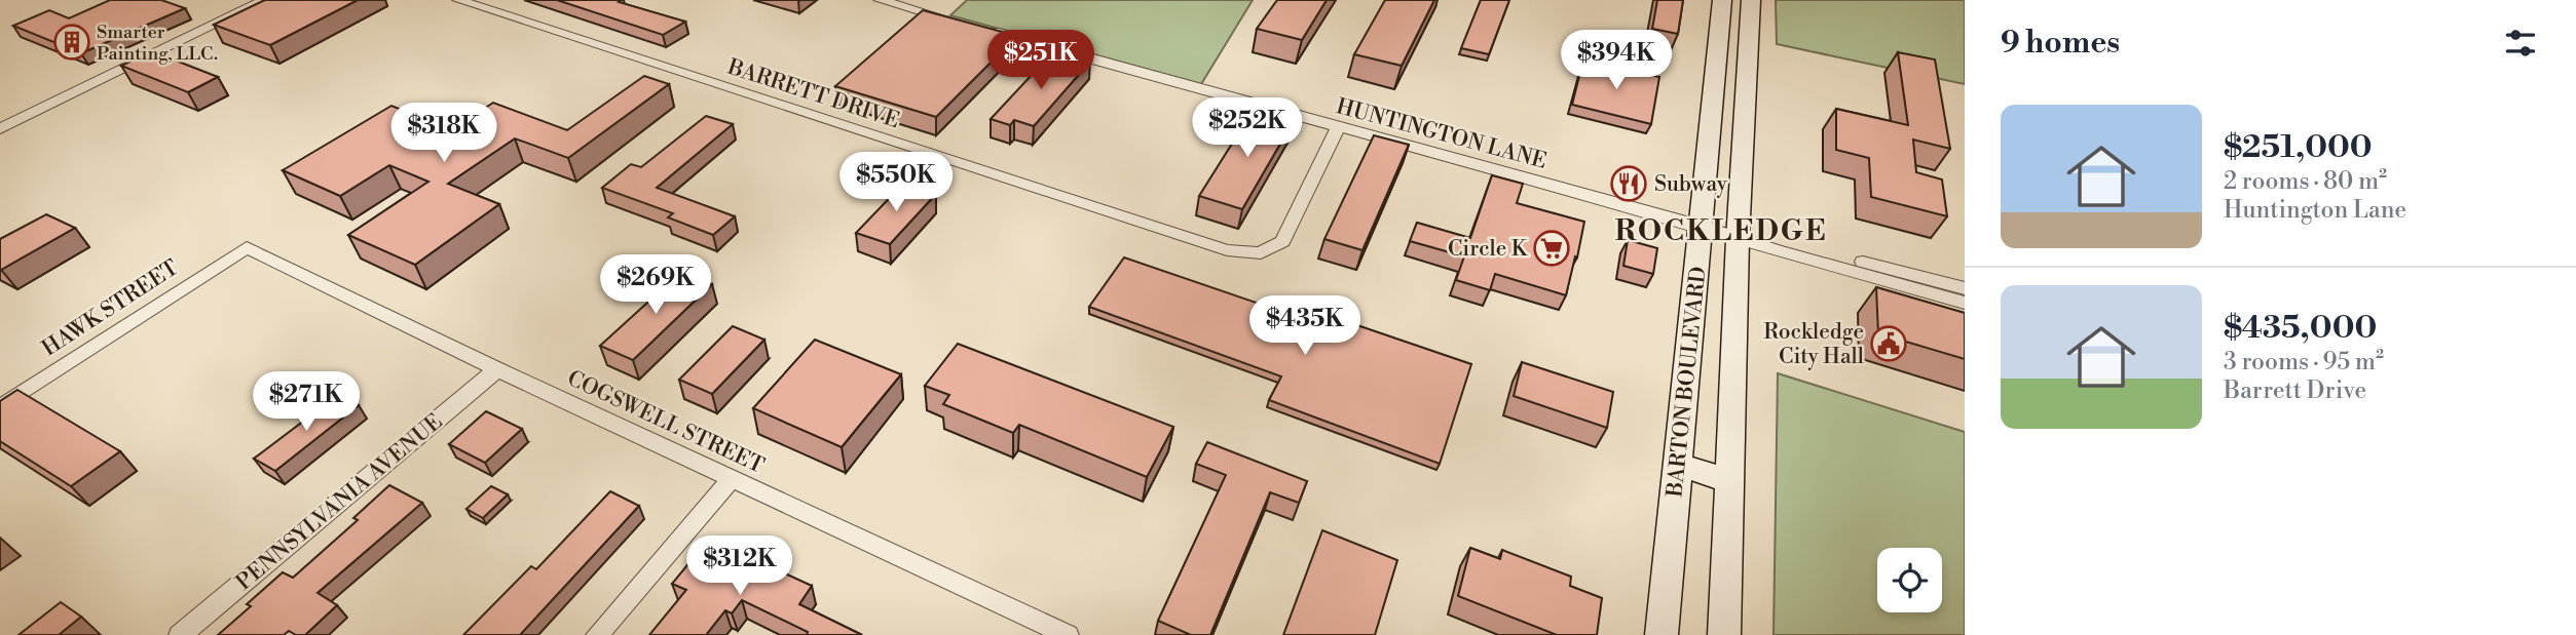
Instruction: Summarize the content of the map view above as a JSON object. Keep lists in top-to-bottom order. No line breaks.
{"streets":{"main road":["BARTON BOULEVARD"],"street":["BARRETT DRIVE","HUNTINGTON LANE","HAWK STREET","COGSWELL STREET","PENNSYLVANIA AVENUE"]},"crossings":[["BARRETT DRIVE","HUNTINGTON LANE"],["HUNTINGTON LANE","BARTON BOULEVARD"],["HAWK STREET","COGSWELL STREET"],["COGSWELL STREET","PENNSYLVANIA AVENUE"]],"districts":["ROCKLEDGE"],"places":{"building":["Smarter Painting, LLC."],"restaurant":["Subway"],"supermarket":["Circle K"],"public building":["Rockledge City Hall"]},"page":{"heading":"9 homes","price":["$251K","$394K","$252K","$318K","$550K","$269K","$435K","$271K","$312K"],"list":[{"name":"$251,000","note":"2 rooms · 80 m² · Huntington Lane"},{"name":"$435,000","note":"3 rooms · 95 m² · Barrett Drive"}]}}
